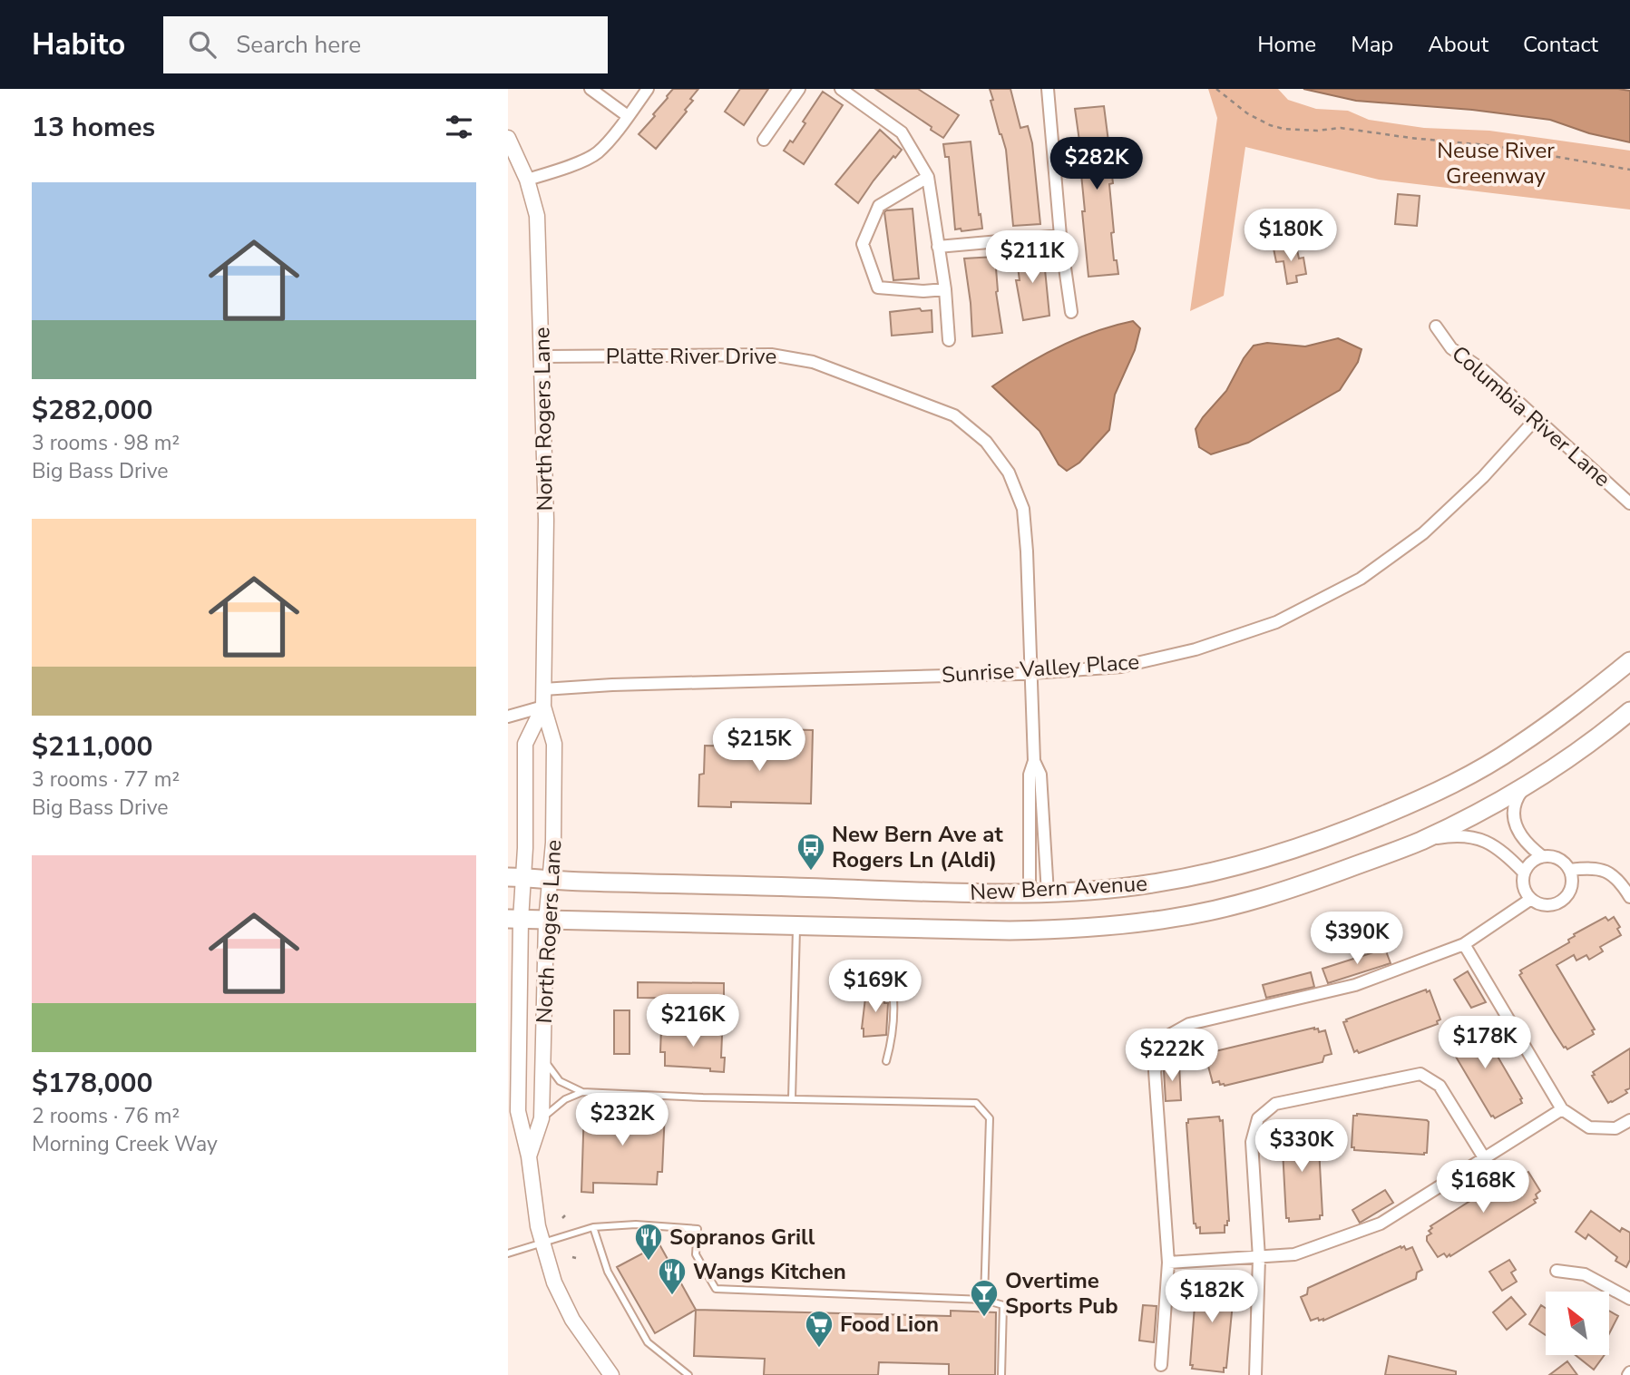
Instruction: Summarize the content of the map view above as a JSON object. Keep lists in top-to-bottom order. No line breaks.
{"streets":{"main road":["New Bern Avenue"],"street":["Platte River Drive","Columbia River Lane","North Rogers Lane","Sunrise Valley Place"]},"crossings":[["Platte River Drive","North Rogers Lane"],["Platte River Drive","Sunrise Valley Place"],["Platte River Drive","New Bern Avenue"],["Columbia River Lane","Sunrise Valley Place"],["North Rogers Lane","Sunrise Valley Place"],["North Rogers Lane","New Bern Avenue"]],"parks":["Neuse River Greenway"],"places":{"bus stop":["New Bern Ave at Rogers Ln (Aldi)"],"restaurant":["Sopranos Grill","Wangs Kitchen"],"bar":["Overtime Sports Pub"],"supermarket":["Food Lion"]},"north":"top left","page":{"header":"Habito","search":"Search here","nav":["Home","Map","About","Contact"],"heading":"13 homes","price":["$282K","$180K","$211K","$215K","$390K","$169K","$216K","$178K","$222K","$232K","$330K","$168K","$182K"],"list":[{"name":"$282,000","note":"3 rooms · 98 m² · Big Bass Drive"},{"name":"$211,000","note":"3 rooms · 77 m² · Big Bass Drive"},{"name":"$178,000","note":"2 rooms · 76 m² · Morning Creek Way"}]}}
